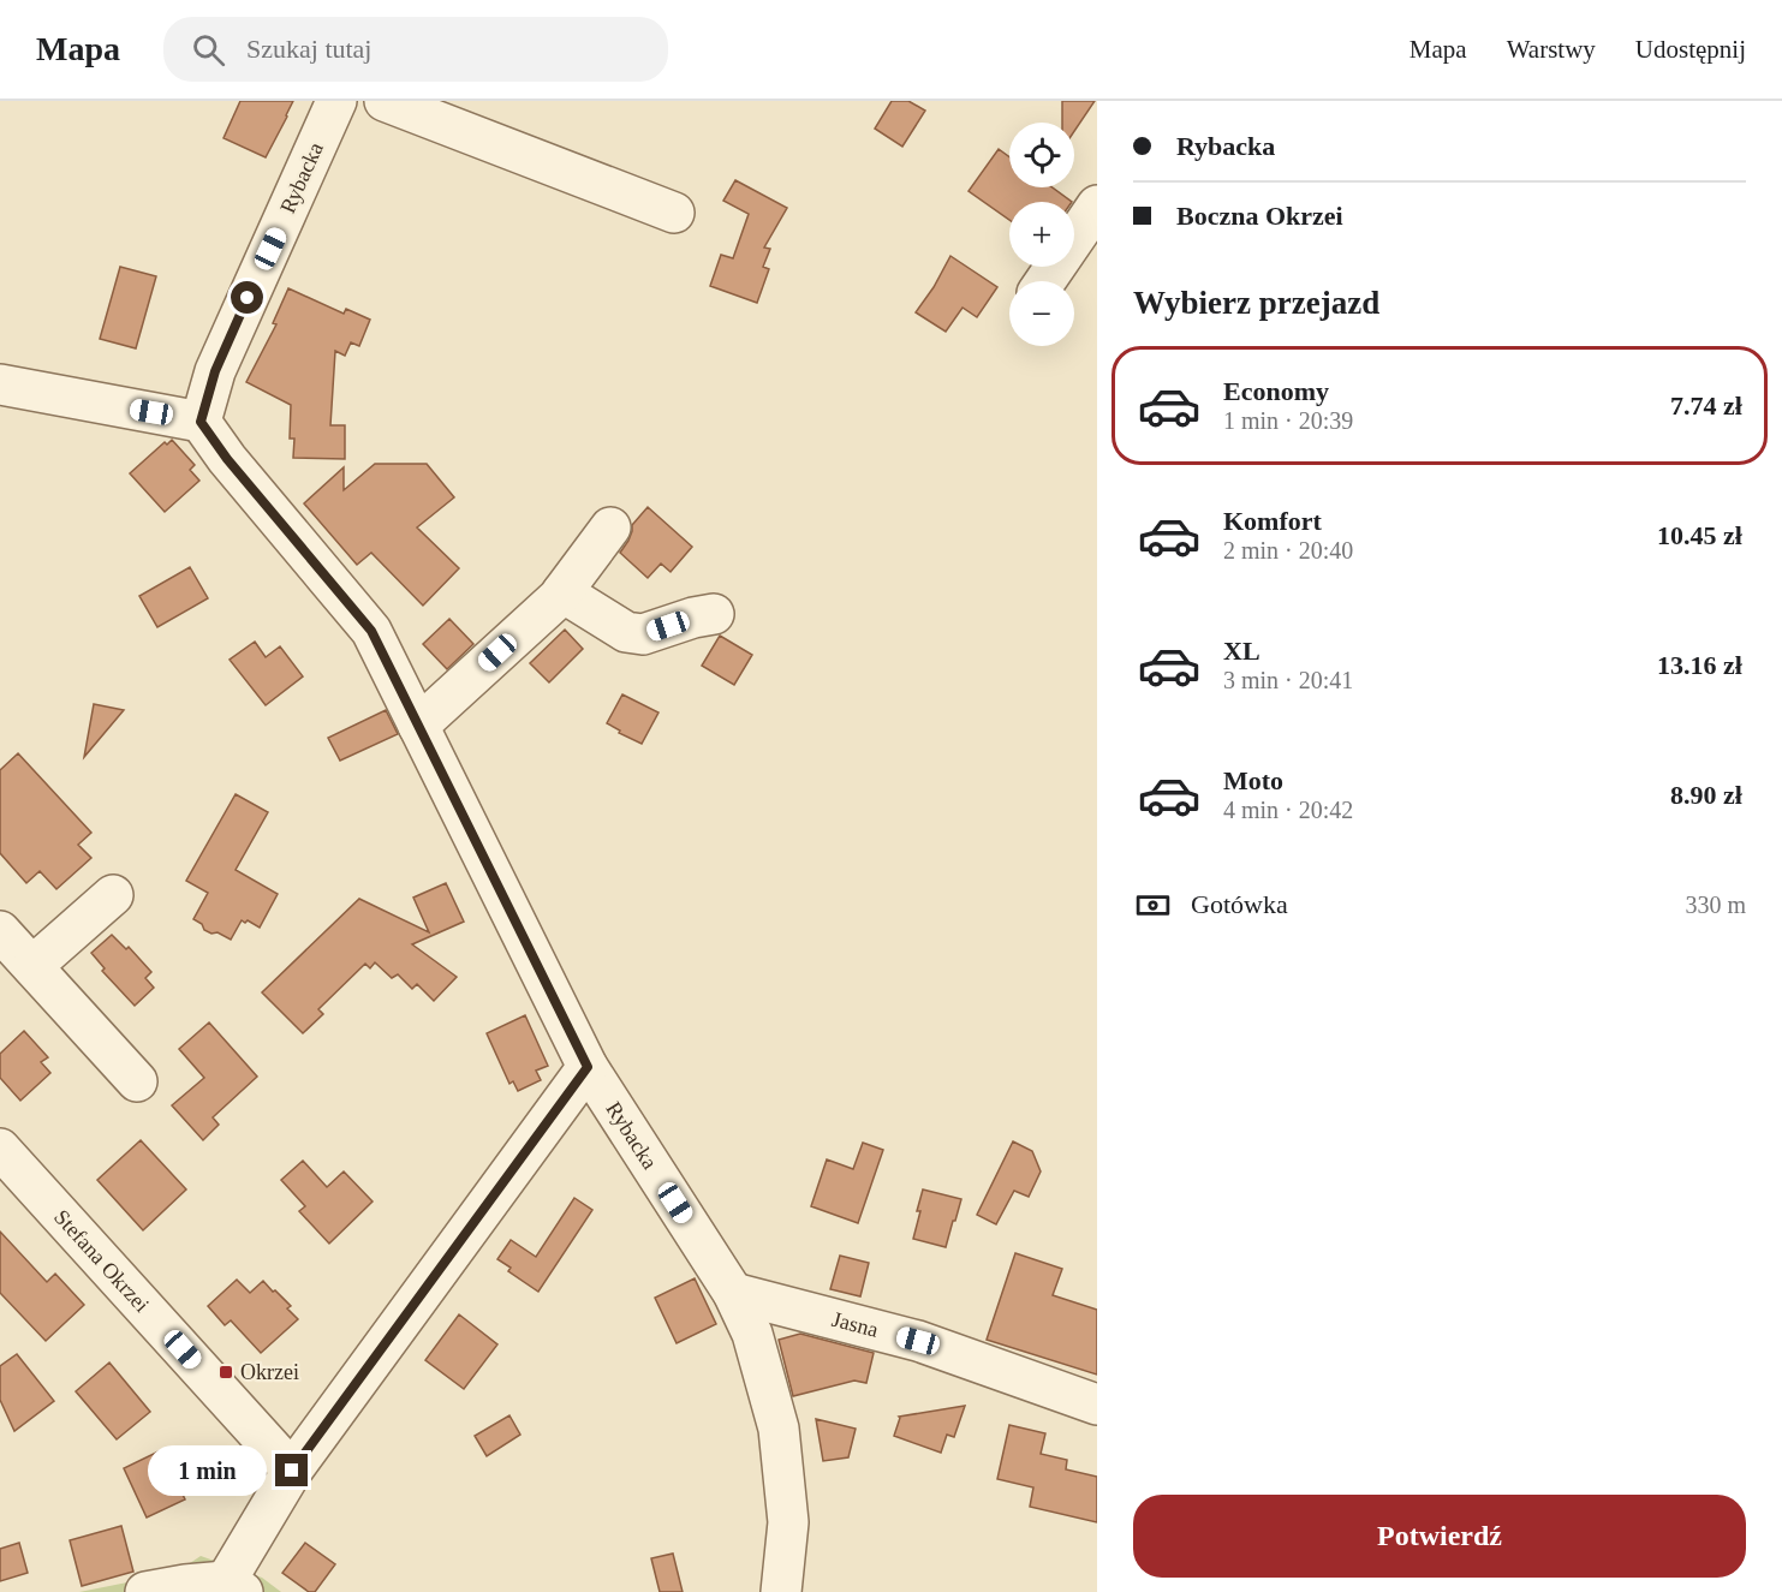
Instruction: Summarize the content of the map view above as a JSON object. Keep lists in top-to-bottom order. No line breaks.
{"streets":{"street":["Rybacka","Stefana Okrzei","Jasna"]},"crossings":[["Rybacka","Jasna"]],"places":{"transit":["Okrzei"]},"page":{"header":"Mapa","search":"Szukaj tutaj","nav":["Mapa","Warstwy","Udostępnij"],"banner":["Rybacka","Boczna Okrzei"],"map_buttons":["+","−"],"heading":"Wybierz przejazd","list":[{"name":"Economy","note":"1 min · 20:39","value":"7.74 zł"},{"name":"Komfort","note":"2 min · 20:40","value":"10.45 zł"},{"name":"XL","note":"3 min · 20:41","value":"13.16 zł"},{"name":"Moto","note":"4 min · 20:42","value":"8.90 zł"}],"pay":["Gotówka","330 m"],"bubble":"1 min","buttons":"Potwierdź"}}
